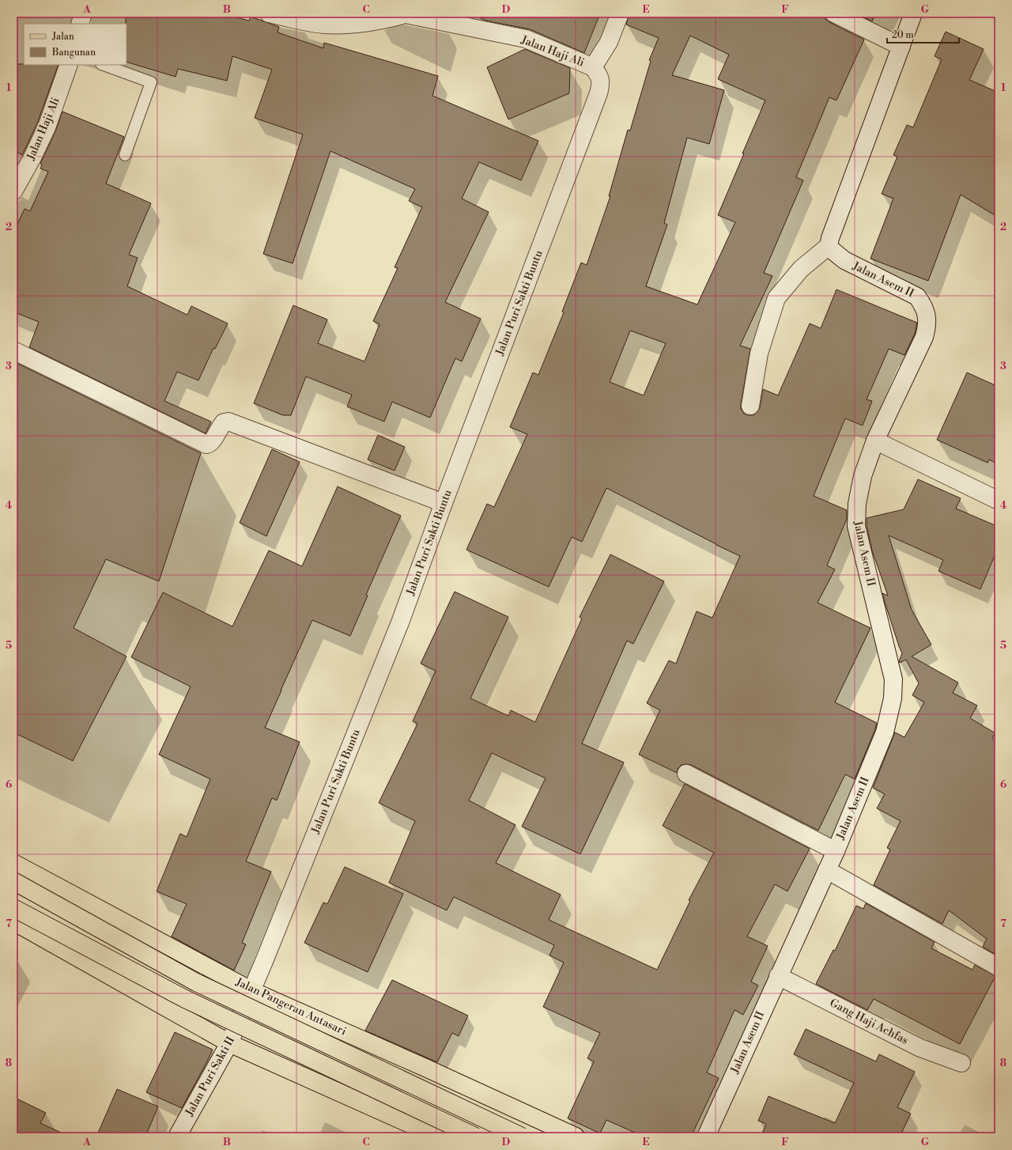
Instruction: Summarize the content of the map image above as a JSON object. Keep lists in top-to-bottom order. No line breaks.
{"streets":{"main road":["Jalan Pangeran Antasari"],"street":["Jalan Haji Ali","Jalan Asem II","Jalan Puri Sakti Buntu","Gang Haji Achfas","Jalan Puri Sakti II"]},"crossings":[["Jalan Haji Ali","Jalan Puri Sakti Buntu"],["Jalan Asem II","Gang Haji Achfas"],["Jalan Puri Sakti Buntu","Jalan Pangeran Antasari"],["Jalan Puri Sakti Buntu","Jalan Puri Sakti II"]],"legend":["Jalan","Bangunan"],"scale_bar":"20 m","grid":{"columns":["A","B","C","D","E","F","G"],"rows":["1","2","3","4","5","6","7","8"]}}
